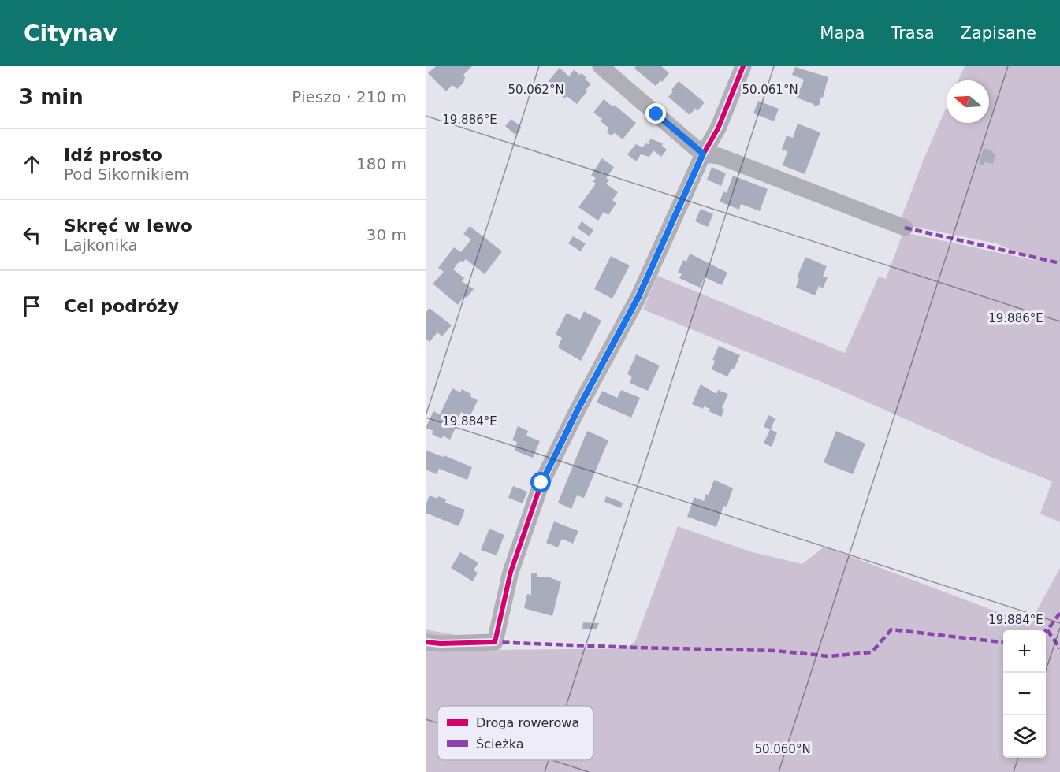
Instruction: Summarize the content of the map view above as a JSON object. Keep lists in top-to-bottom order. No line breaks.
{"legend":["Droga rowerowa","Ścieżka"],"north":"left","page":{"header":"Citynav","nav":["Mapa","Trasa","Zapisane"],"heading":["3 min","Pieszo · 210 m"],"list":[["Idź prosto","Pod Sikornikiem","180 m"],["Skręć w lewo","Lajkonika","30 m"],"Cel podróży"],"map_buttons":["+","−"]},"coordinates":["50.062°N","50.061°N","19.886°E","19.884°E","50.060°N"]}
